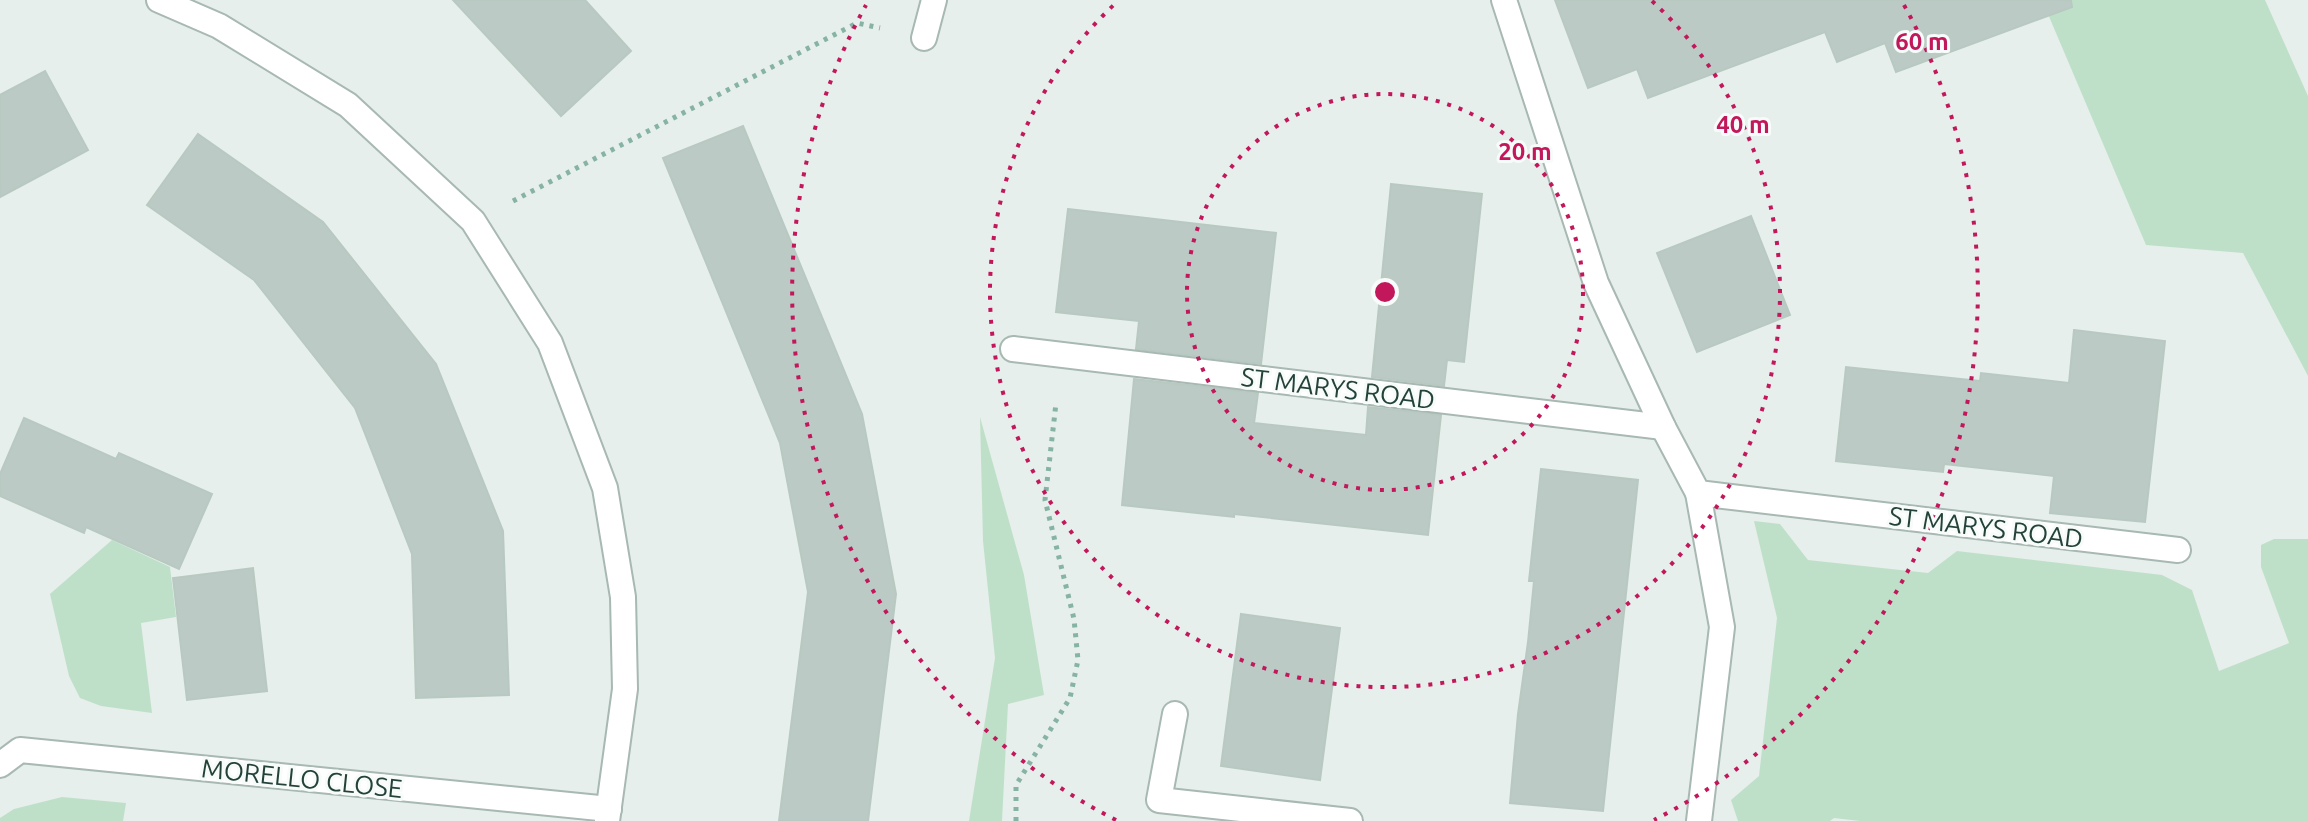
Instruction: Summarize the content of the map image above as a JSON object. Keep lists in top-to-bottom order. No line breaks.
{"streets":{"street":["ST MARYS ROAD","MORELLO CLOSE"]},"rings":["60 m","40 m","20 m"]}
